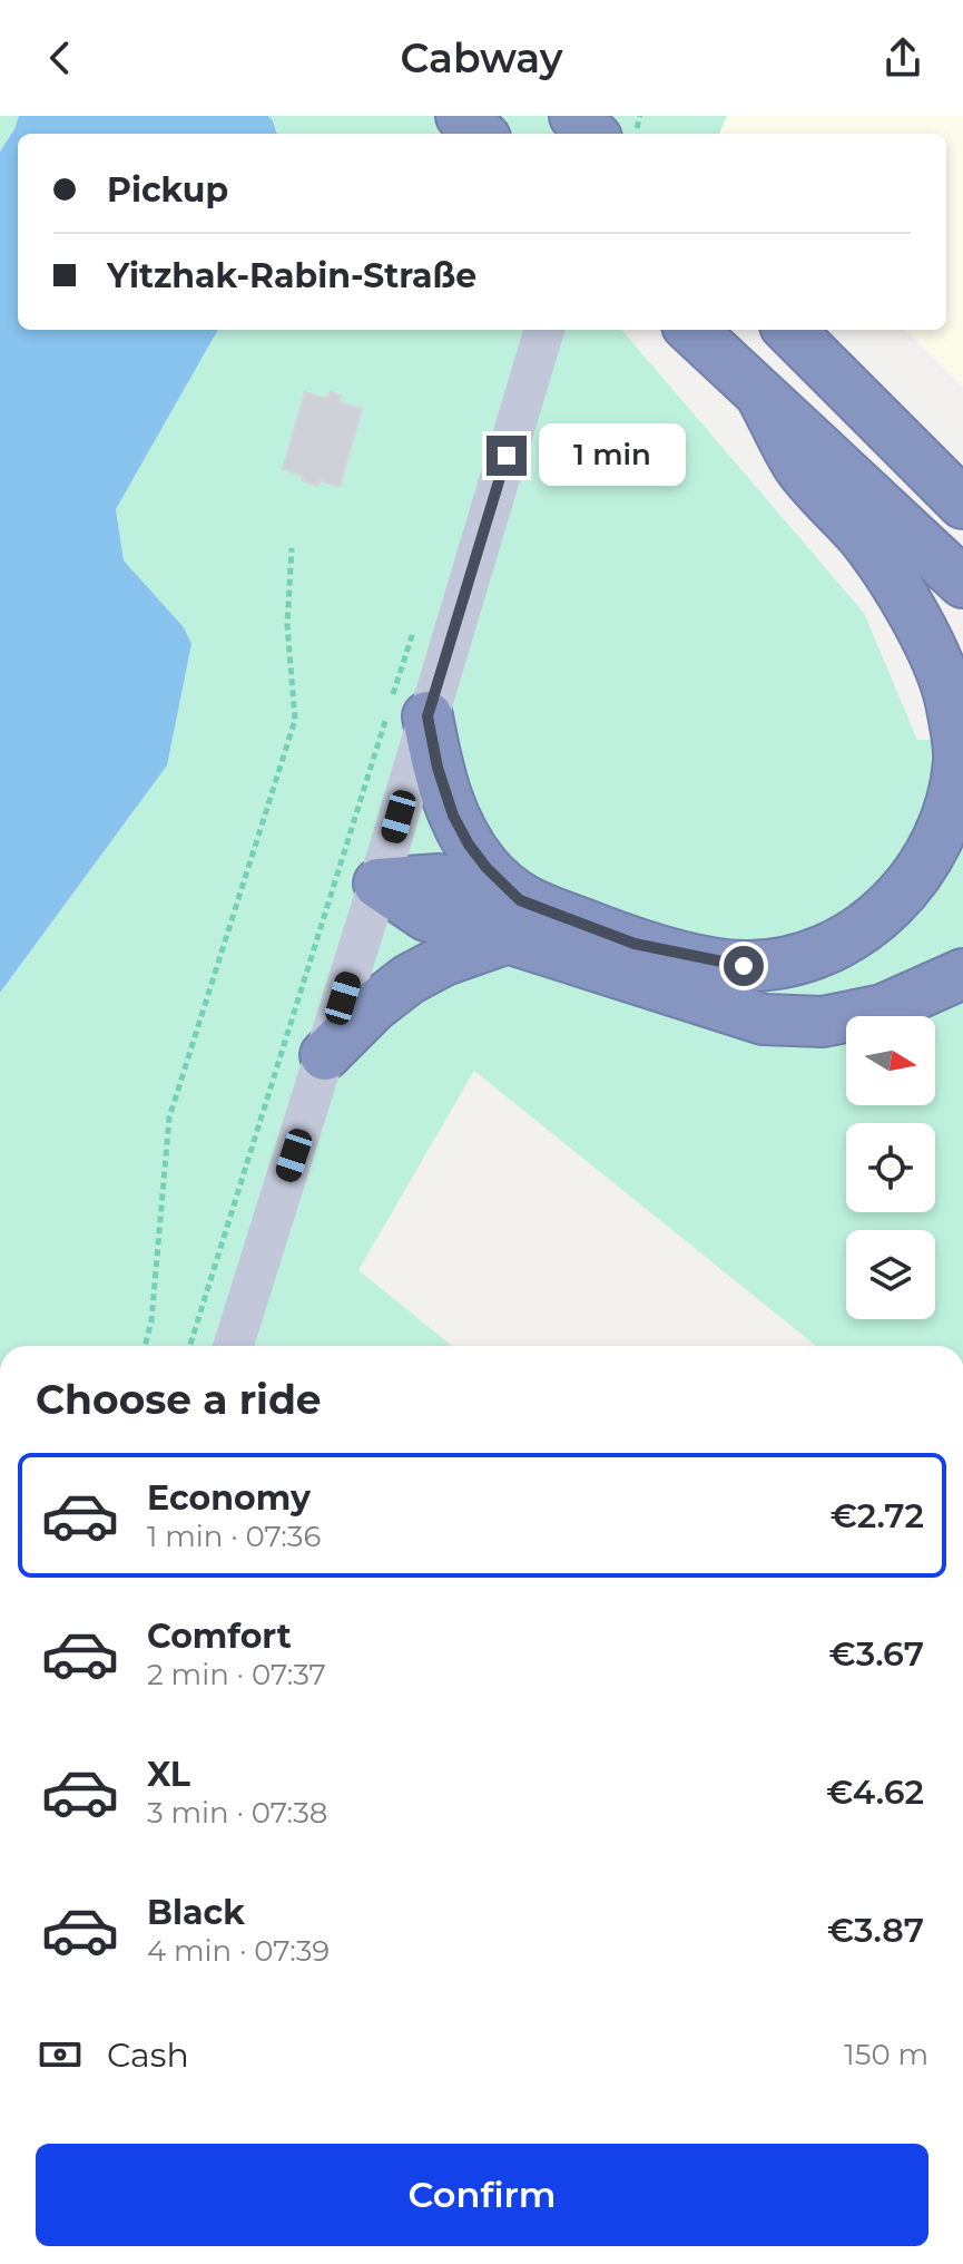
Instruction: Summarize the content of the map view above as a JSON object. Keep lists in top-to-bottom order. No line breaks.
{"north":"right","page":{"header":"Cabway","banner":["Pickup","Yitzhak-Rabin-Straße"],"bubble":"1 min","heading":"Choose a ride","list":[{"name":"Economy","note":"1 min · 07:36","value":"€2.72"},{"name":"Comfort","note":"2 min · 07:37","value":"€3.67"},{"name":"XL","note":"3 min · 07:38","value":"€4.62"},{"name":"Black","note":"4 min · 07:39","value":"€3.87"}],"pay":["Cash","150 m"],"buttons":"Confirm"}}
